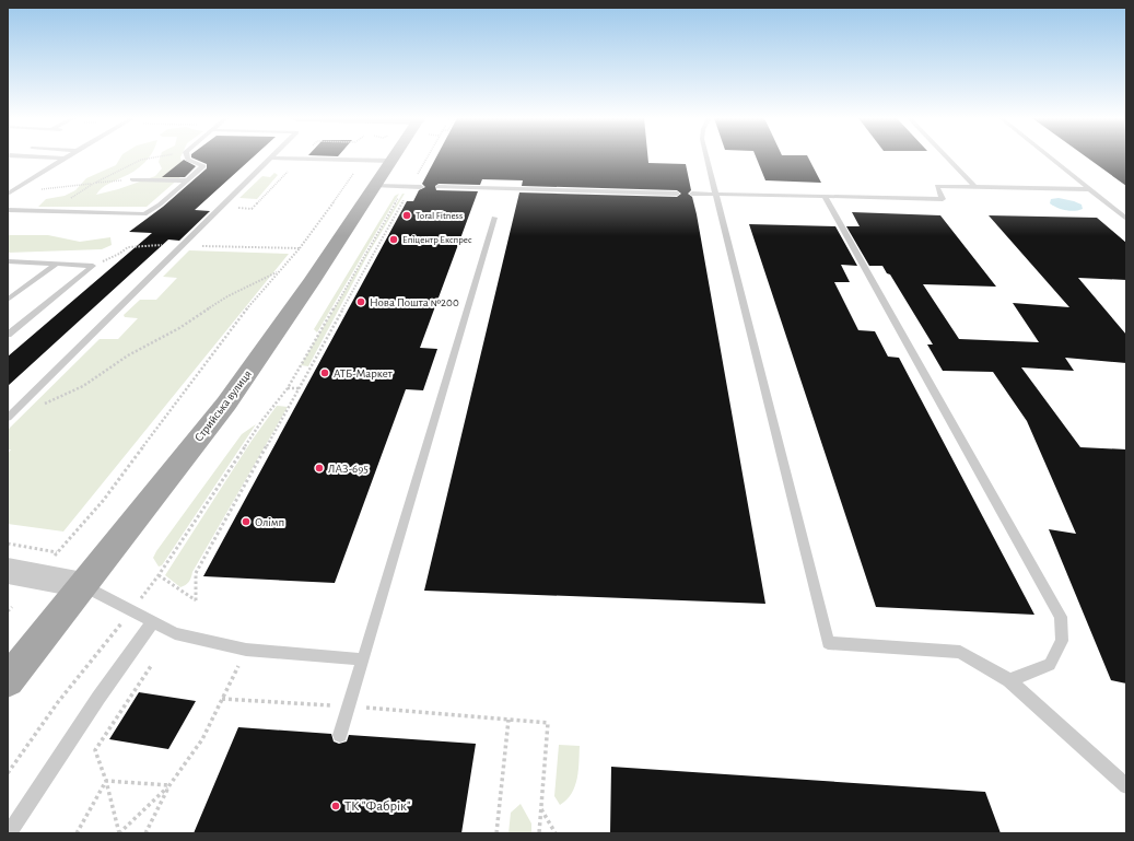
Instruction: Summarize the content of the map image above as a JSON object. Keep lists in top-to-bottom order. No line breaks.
{"streets":{"main road":["Стрийська вулиця"]},"places":["Toral Fitness","Епіцентр Експрес","Нова Пошта №200","АТБ-Маркет","ЛАЗ-695","Олімп","ТК \"Фабрік\""]}
